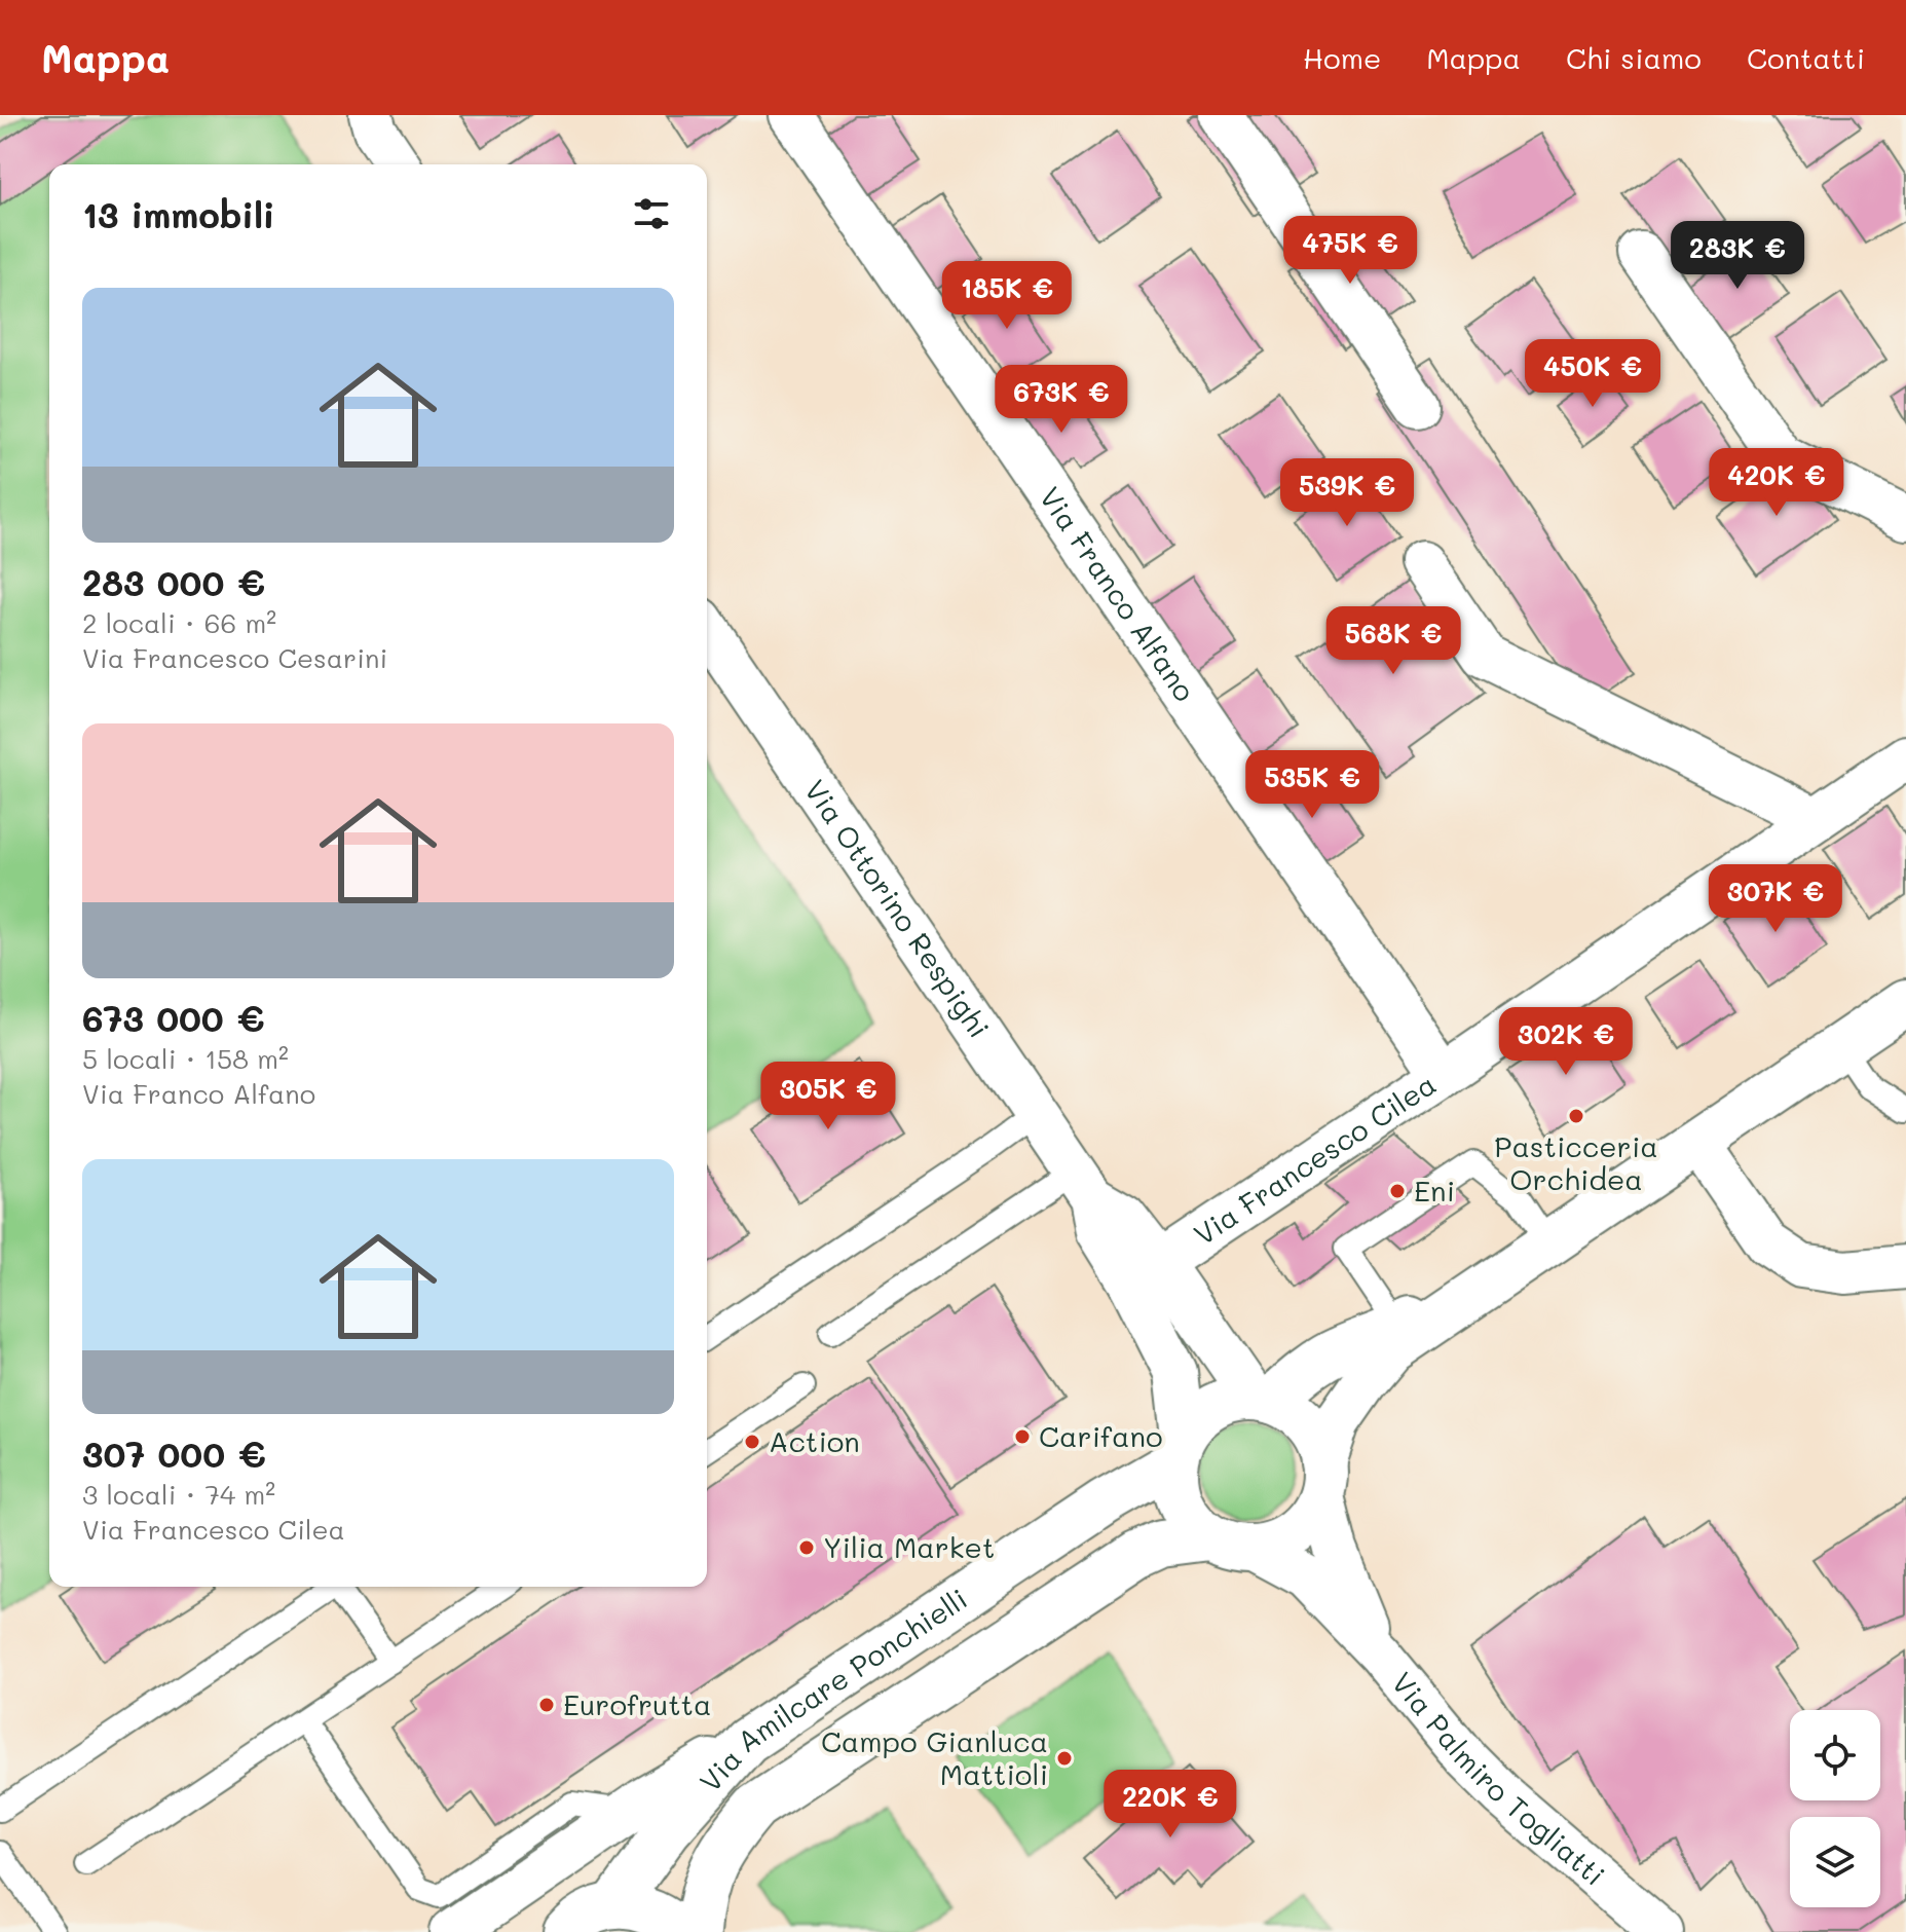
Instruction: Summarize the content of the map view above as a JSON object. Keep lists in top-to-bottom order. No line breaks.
{"streets":{"main road":["Via Amilcare Ponchielli"],"street":["Via Franco Alfano","Via Ottorino Respighi","Via Francesco Cilea","Via Palmiro Togliatti"]},"crossings":[["Via Franco Alfano","Via Francesco Cilea"],["Via Ottorino Respighi","Via Francesco Cilea"],["Via Ottorino Respighi","Via Amilcare Ponchielli"],["Via Ottorino Respighi","Via Palmiro Togliatti"],["Via Amilcare Ponchielli","Via Palmiro Togliatti"]],"places":["Pasticceria Orchidea","Eni","Carifano","Action","Yilia Market","Eurofrutta","Campo Gianluca Mattioli"],"page":{"header":"Mappa","nav":["Home","Mappa","Chi siamo","Contatti"],"heading":"13 immobili","price":["475K €","283K €","185K €","450K €","673K €","420K €","539K €","568K €","535K €","307K €","302K €","305K €","220K €"],"list":[{"name":"283 000 €","note":"2 locali · 66 m² · Via Francesco Cesarini"},{"name":"673 000 €","note":"5 locali · 158 m² · Via Franco Alfano"},{"name":"307 000 €","note":"3 locali · 74 m² · Via Francesco Cilea"}]}}
